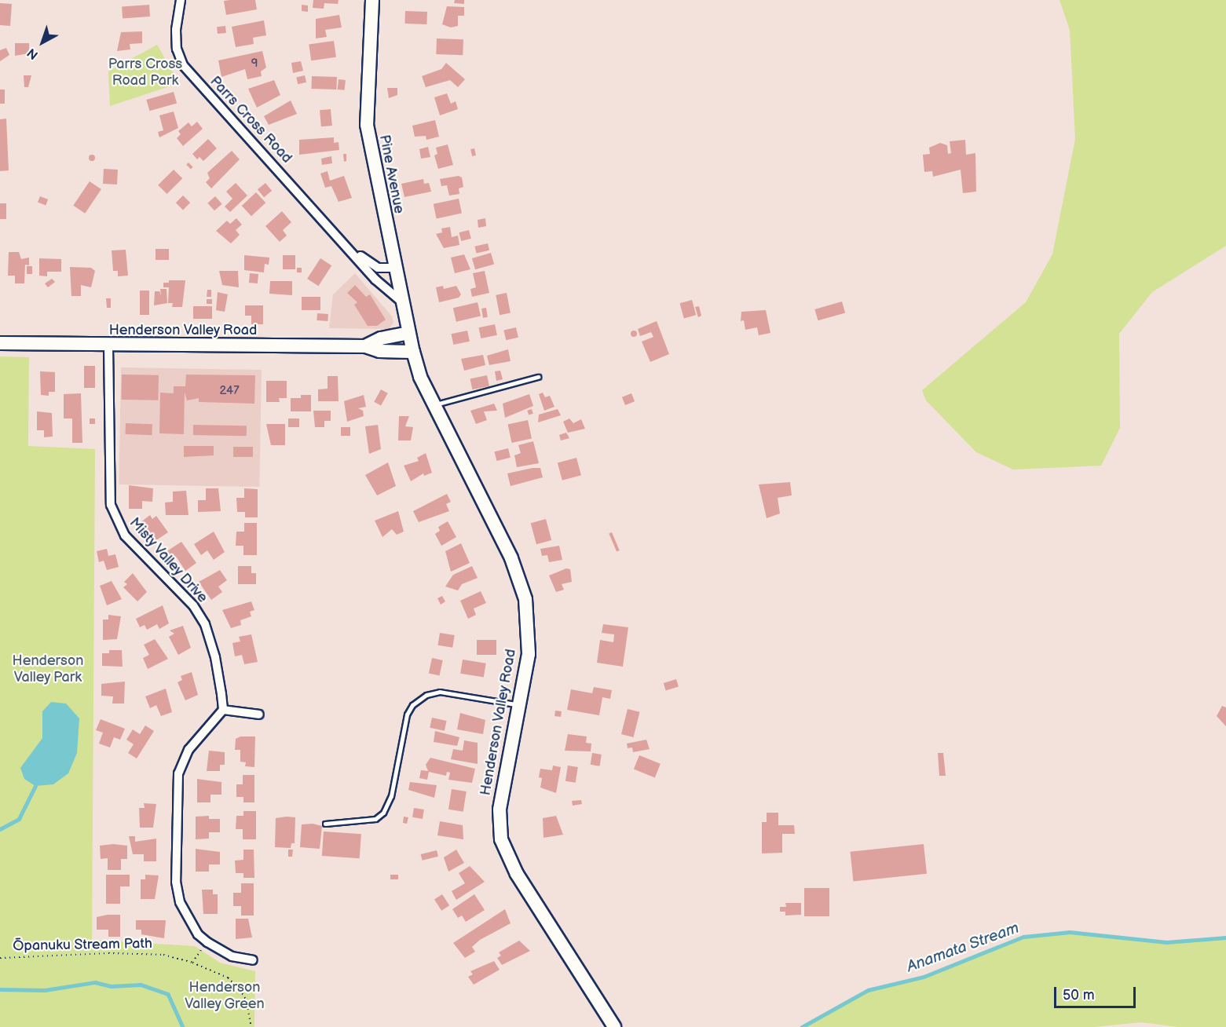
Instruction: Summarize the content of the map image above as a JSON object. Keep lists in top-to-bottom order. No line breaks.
{"streets":{"street":["Parrs Cross Road","Pine Avenue","Henderson Valley Road","Misty Valley Drive"],"path":["Ōpanuku Stream Path"]},"crossings":[["Parrs Cross Road","Pine Avenue"],["Pine Avenue","Henderson Valley Road"],["Henderson Valley Road","Misty Valley Drive"]],"water":["Anamata Stream"],"parks":["Parrs Cross Road Park","Henderson Valley Park","Henderson Valley Green"],"house_numbers":["9","247"],"scale_bar":"50 m","north":"bottom left"}
